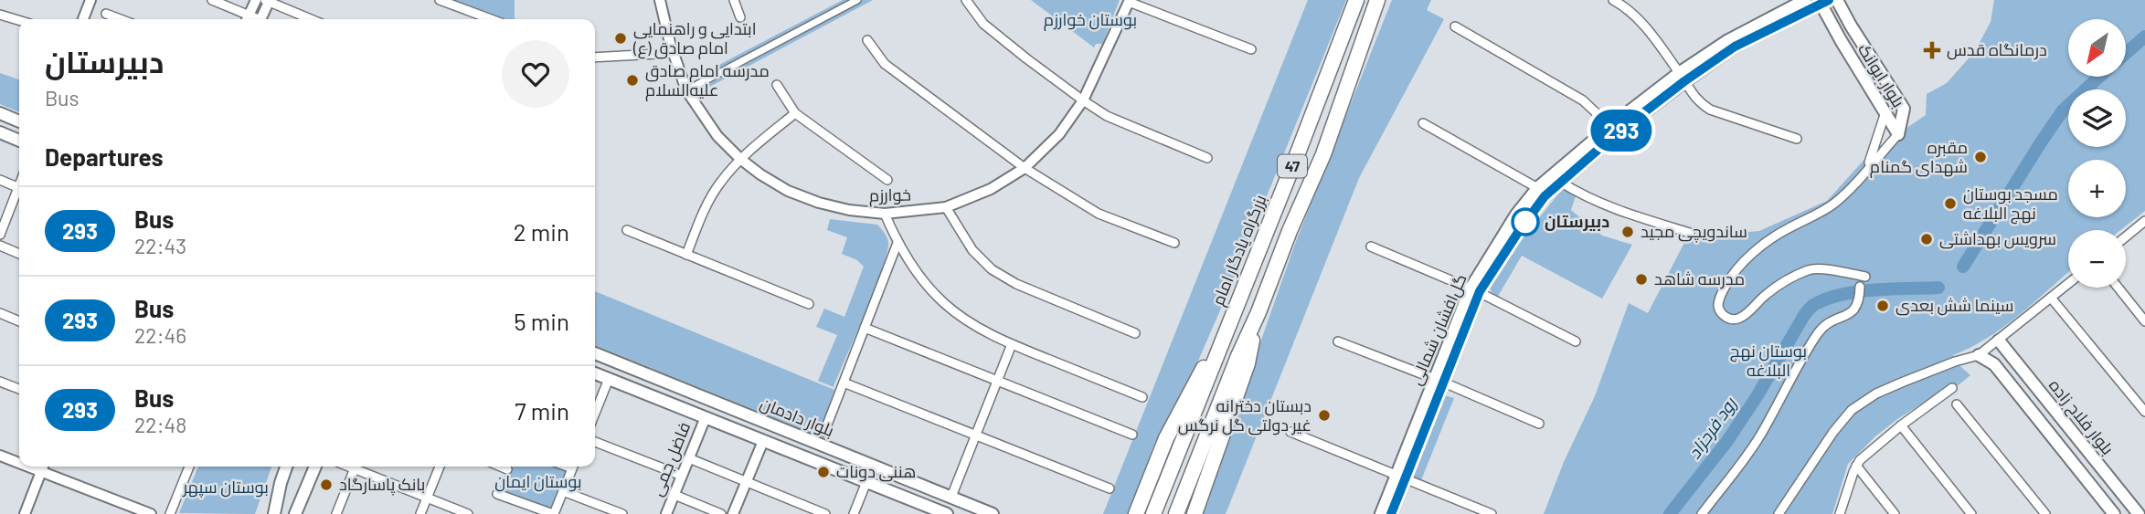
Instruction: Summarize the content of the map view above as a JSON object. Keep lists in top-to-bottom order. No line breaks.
{"streets":{"highway":["47","بزرگراه یادگار امام"],"main road":["بلوار ایوانک","گل‌افشان شمالی","بلوار دادمان","بلوار فلاح زاده"],"street":["خوارزم","فاضل جمی"]},"crossings":[["بلوار ایوانک","گل‌افشان شمالی"]],"water":["رود فرحزاد"],"parks":["بوستان خوارزم","بوستان نهج البلاغه","بوستان ایمان","بوستان سپهر"],"places":{"other":["ابتدایی و راهنمایی امام صادق (ع)","مدرسه امام صادق علیه‌السلام","مقبره شهدای گمنام","مسجد بوستان نهج البلاغه","دبیرستان","ساندویچی مجید","سرویس بهداشتی","مدرسه شاهد","سینما شش بعدی","دبستان دخترانه غیر دولتی گل نرگس","هننی دونات","بانک پاسارگاد"],"health":["درمانگاه قدس"]},"lines":["bus line 293"],"north":"bottom left","page":{"on_map":"293","map_buttons":["+","−"],"heading":[["دبیرستان","Bus"],"Departures"],"list":[{"mark":"293","name":"Bus","note":"22:43","value":"2 min"},{"mark":"293","name":"Bus","note":"22:46","value":"5 min"},{"mark":"293","name":"Bus","note":"22:48","value":"7 min"}]}}
